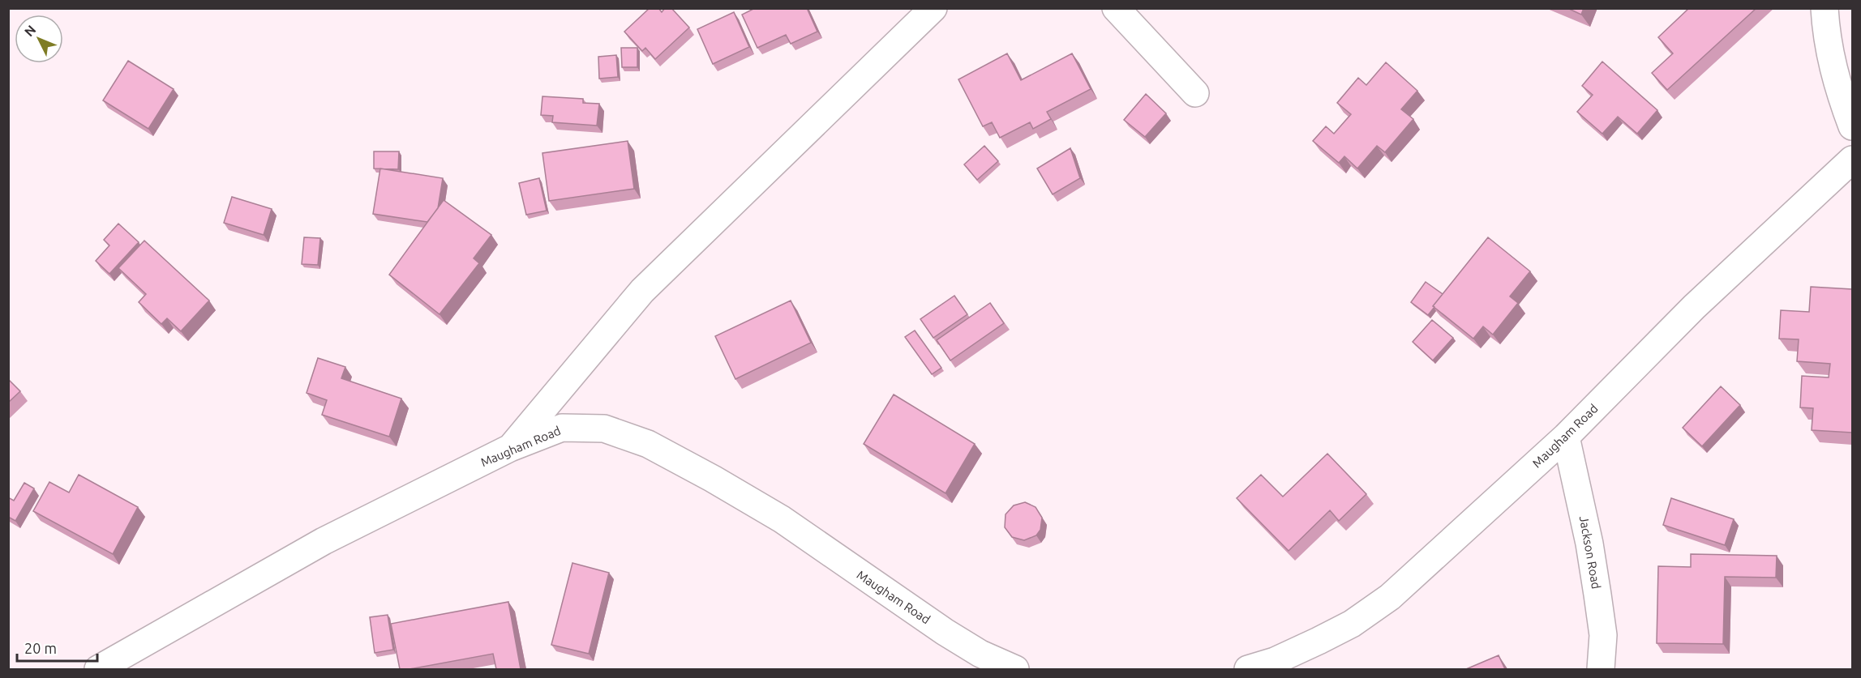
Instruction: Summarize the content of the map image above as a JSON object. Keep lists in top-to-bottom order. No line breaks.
{"streets":{"street":["Maugham Road","Jackson Road"]},"crossings":[["Maugham Road","Jackson Road"]],"scale_bar":"20 m","north":"top left"}
